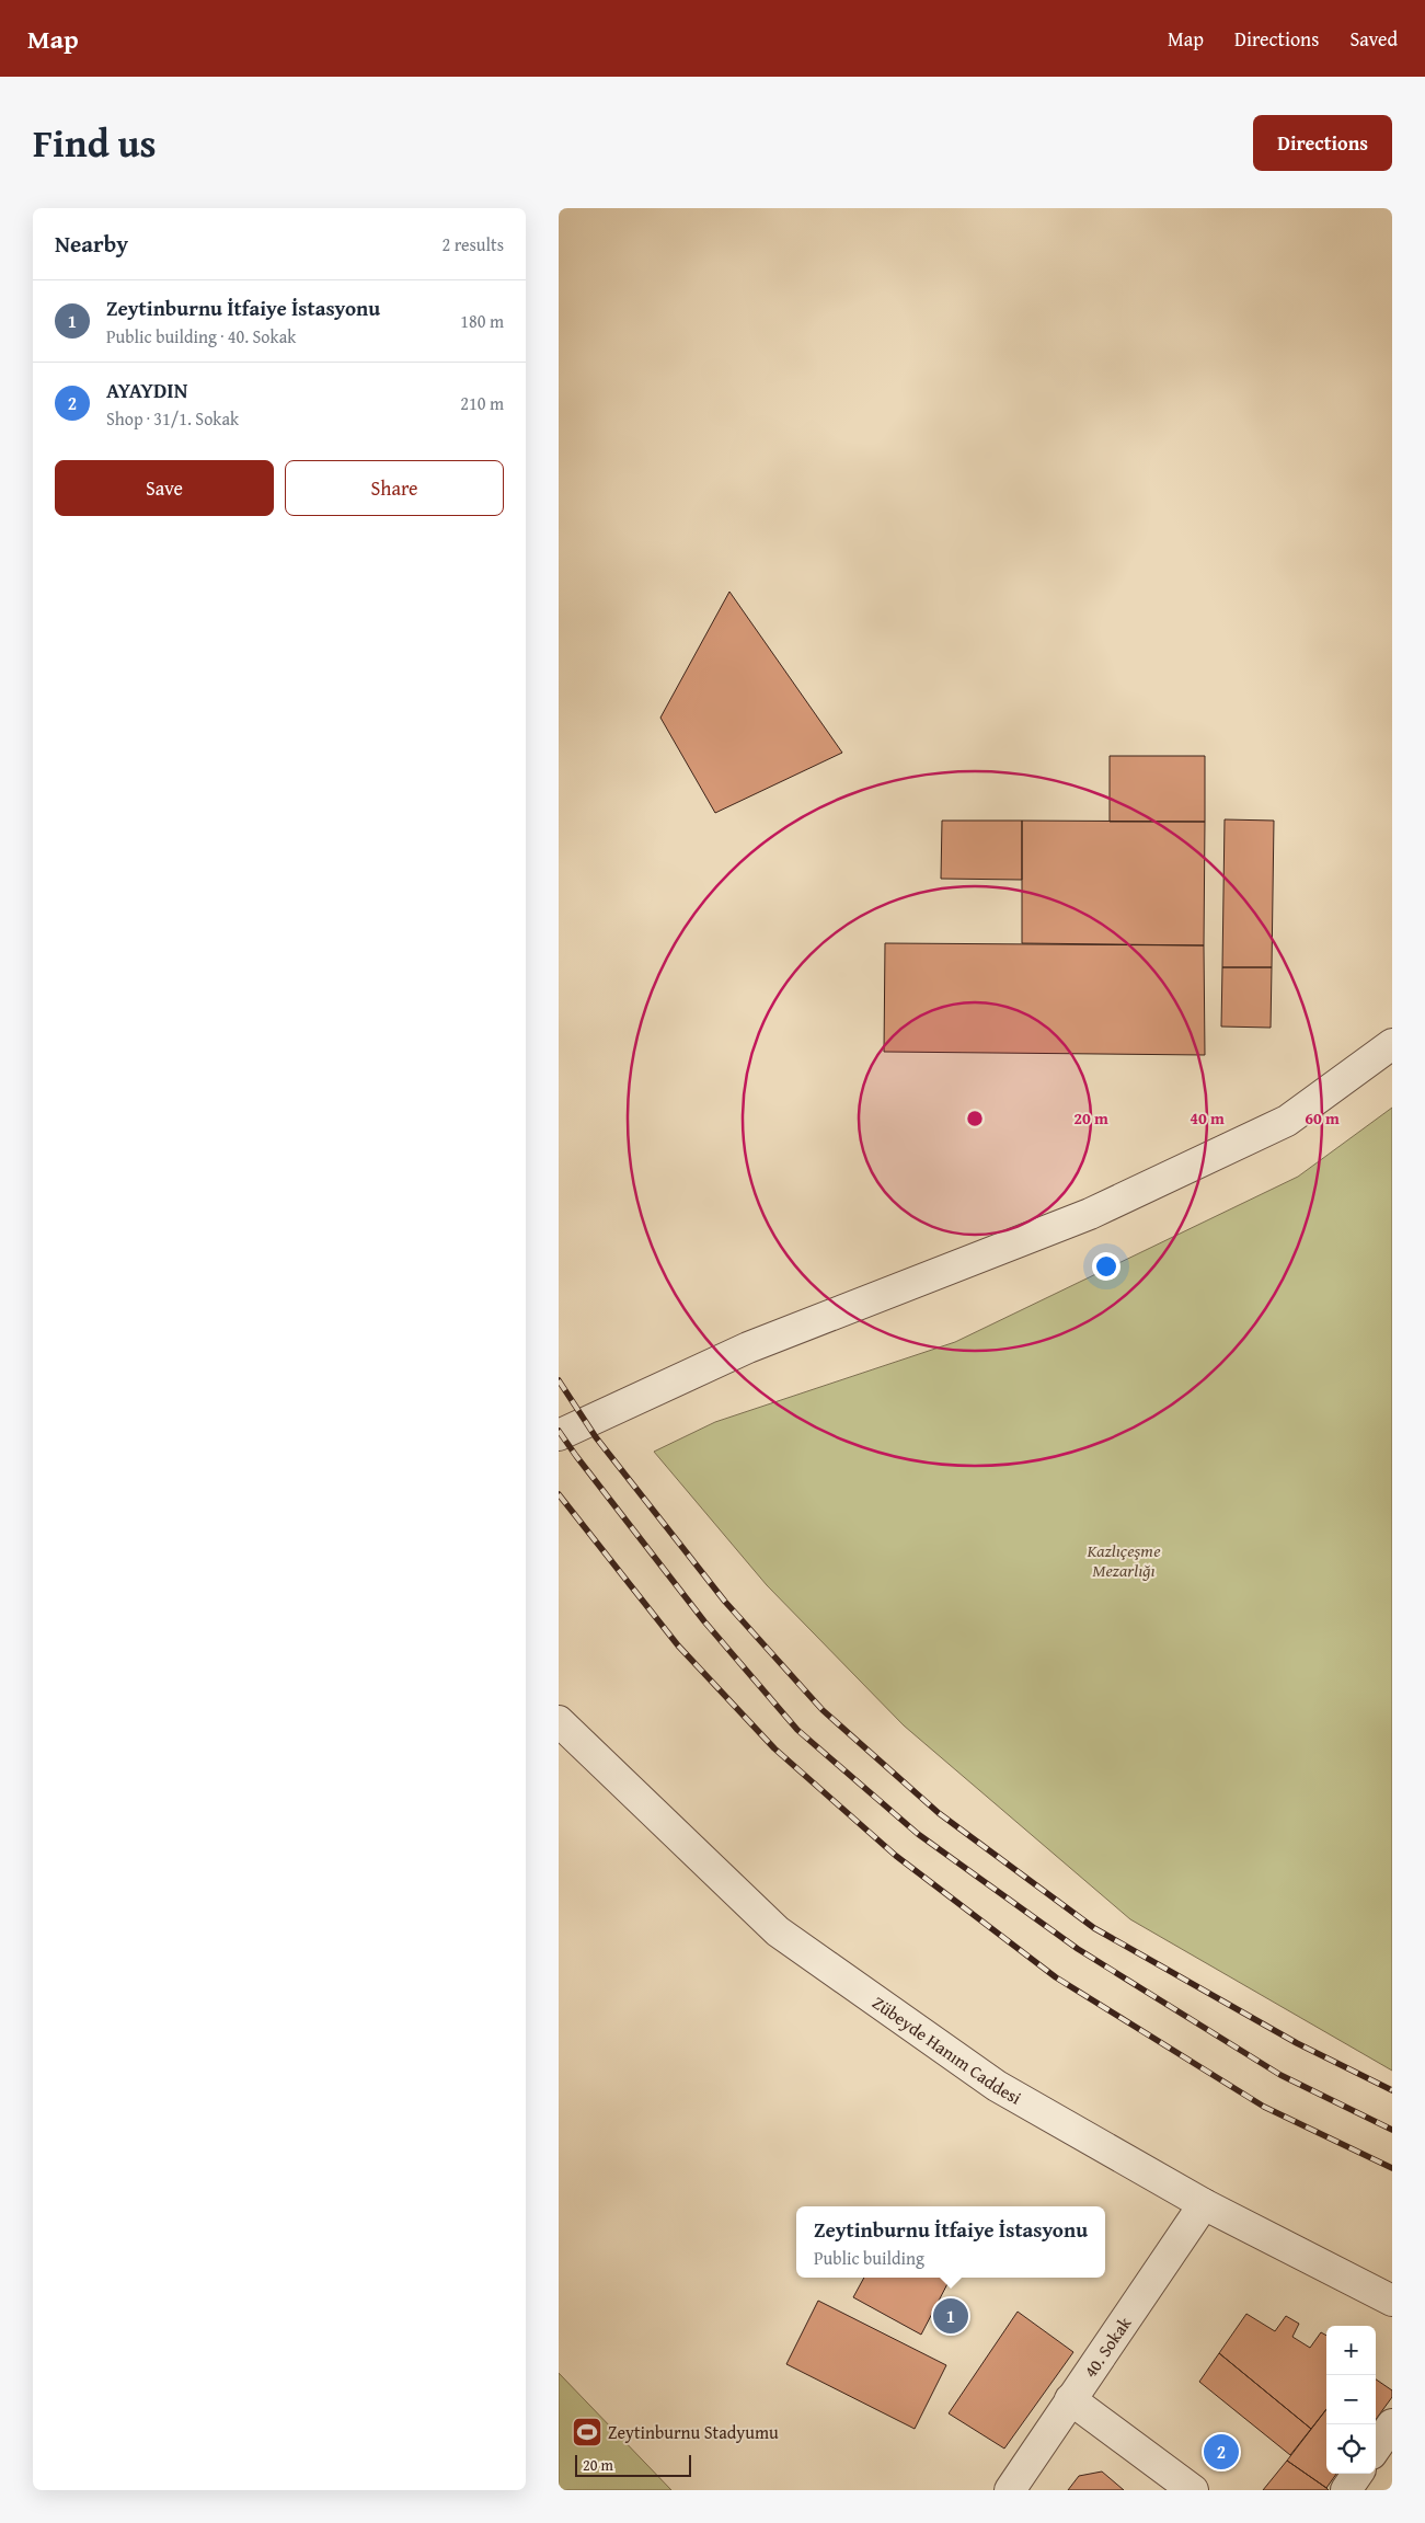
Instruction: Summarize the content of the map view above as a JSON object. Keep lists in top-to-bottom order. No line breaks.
{"streets":{"street":["Zübeyde Hanım Caddesi","40. Sokak"]},"crossings":[["Zübeyde Hanım Caddesi","40. Sokak"]],"parks":["Kazlıçeşme Mezarlığı"],"places":{"sports":["Zeytinburnu Stadyumu"]},"scale_bar":"20 m","page":{"header":"Map","nav":["Map","Directions","Saved"],"title":"Find us","buttons":["Directions",["Save","Share"]],"heading":["Nearby","2 results"],"list":[{"mark":"1","name":"Zeytinburnu İtfaiye İstasyonu","note":"Public building · 40. Sokak","value":"180 m"},{"mark":"2","name":"AYAYDIN","note":"Shop · 31/1. Sokak","value":"210 m"}],"popup":["Zeytinburnu İtfaiye İstasyonu","Public building"],"pins":["1","2"],"map_buttons":["+","−"],"scale":"20 m"},"rings":["20 m","40 m","60 m"]}
